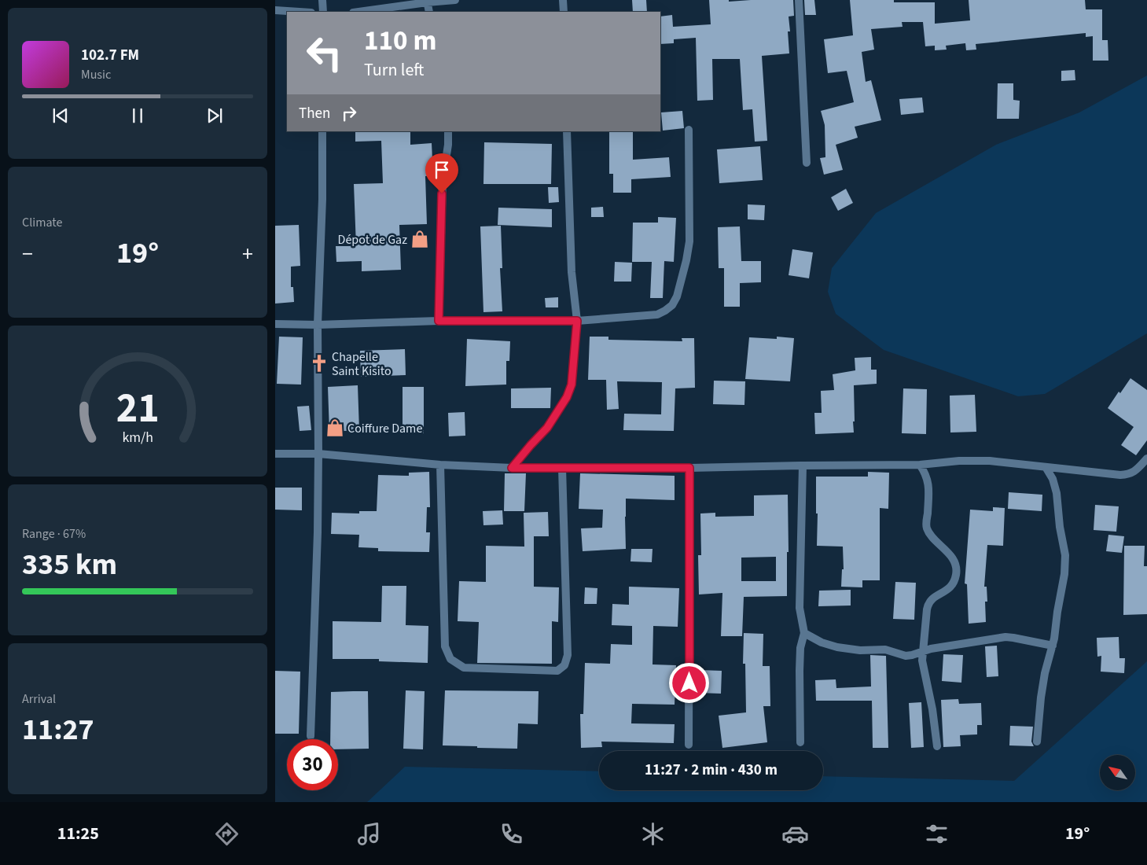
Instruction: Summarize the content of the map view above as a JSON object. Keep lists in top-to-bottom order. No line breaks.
{"places":{"shop":["Dépot de Gaz","Coiffure Dame"],"church":["Chapelle Saint Kisito"]},"north":"top left","page":{"turn":["110 m","Turn left"],"song":["102.7 FM","Music"],"then":"Then","tile":["Climate",["Range · 67%","335 km"],["Arrival","11:27"]],"heat":["−","19°","+"],"limit":"30","trip":"11:27 · 2 min · 430 m","tabs":["11:25","19°"],"gauge":["21","km/h"]}}
